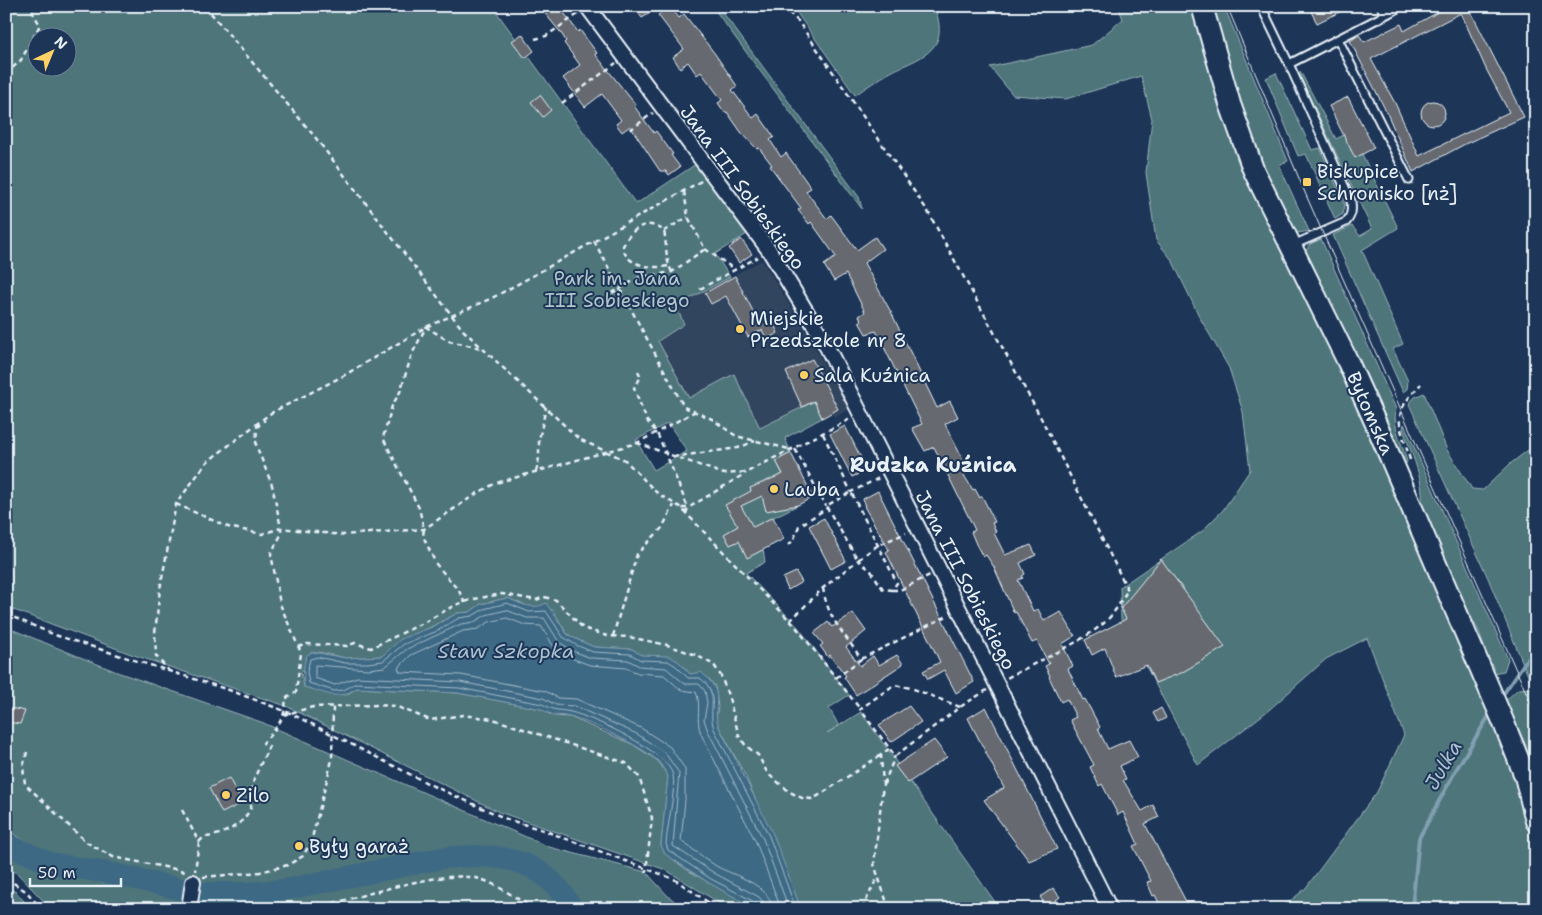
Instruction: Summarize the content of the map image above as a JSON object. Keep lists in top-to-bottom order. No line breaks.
{"streets":{"street":["Jana III Sobieskiego","Bytomska"]},"districts":["Rudzka Kuźnica"],"water":["Staw Szkopka","Julka"],"parks":["Park im. Jana III Sobieskiego"],"places":{"transit":["Biskupice Schronisko [nż]"],"other":["Miejskie Przedszkole nr 8","Sala Kuźnica","Lauba","Zilo","Były garaż"]},"scale_bar":"50 m","north":"top right"}
